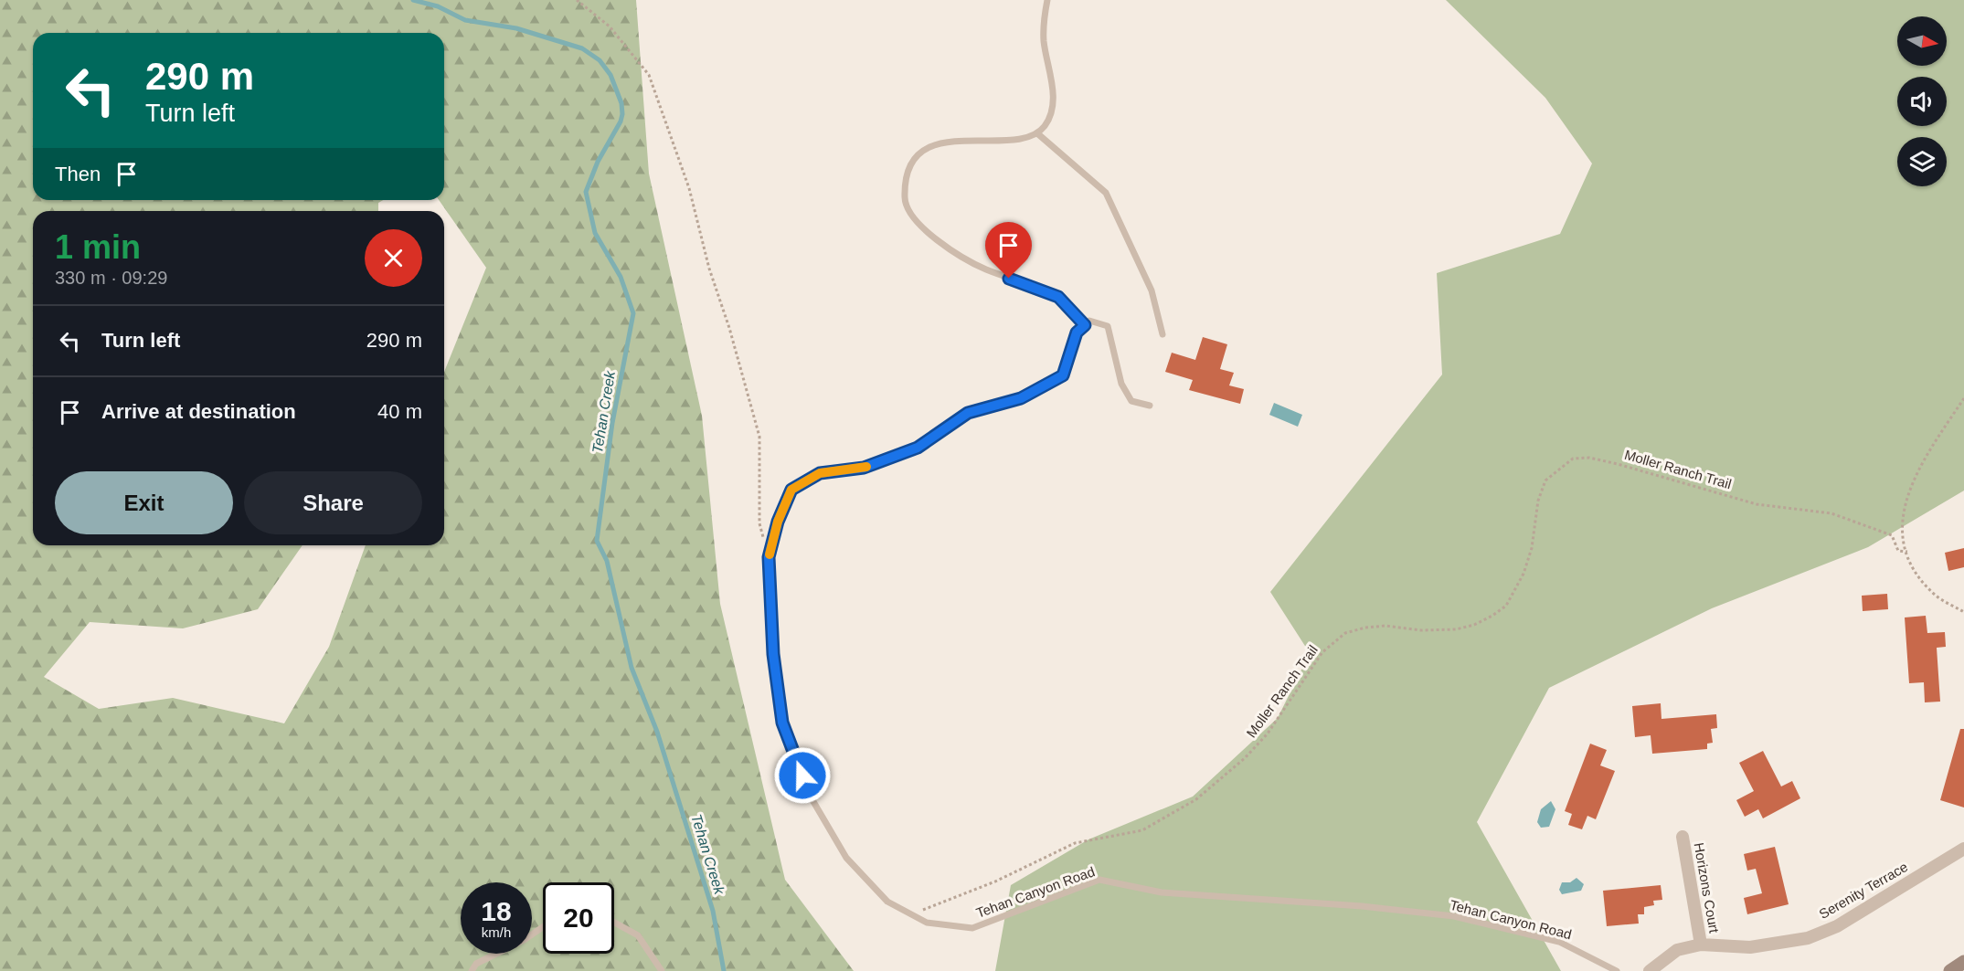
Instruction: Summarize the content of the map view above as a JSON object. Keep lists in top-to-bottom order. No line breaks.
{"streets":{"street":["Horizons Court","Serenity Terrace"],"lane":["Tehan Canyon Road"],"path":["Moller Ranch Trail"]},"crossings":[["Moller Ranch Trail","Tehan Canyon Road"],["Horizons Court","Serenity Terrace"]],"water":["Tehan Creek"],"north":"right","page":{"turn":["290 m","Turn left"],"then":"Then","heading":["1 min","330 m · 09:29"],"list":[{"name":"Turn left","value":"290 m"},{"name":"Arrive at destination","value":"40 m"}],"buttons":["Exit","Share"],"speed":"18 km/h","limit":"20"}}
